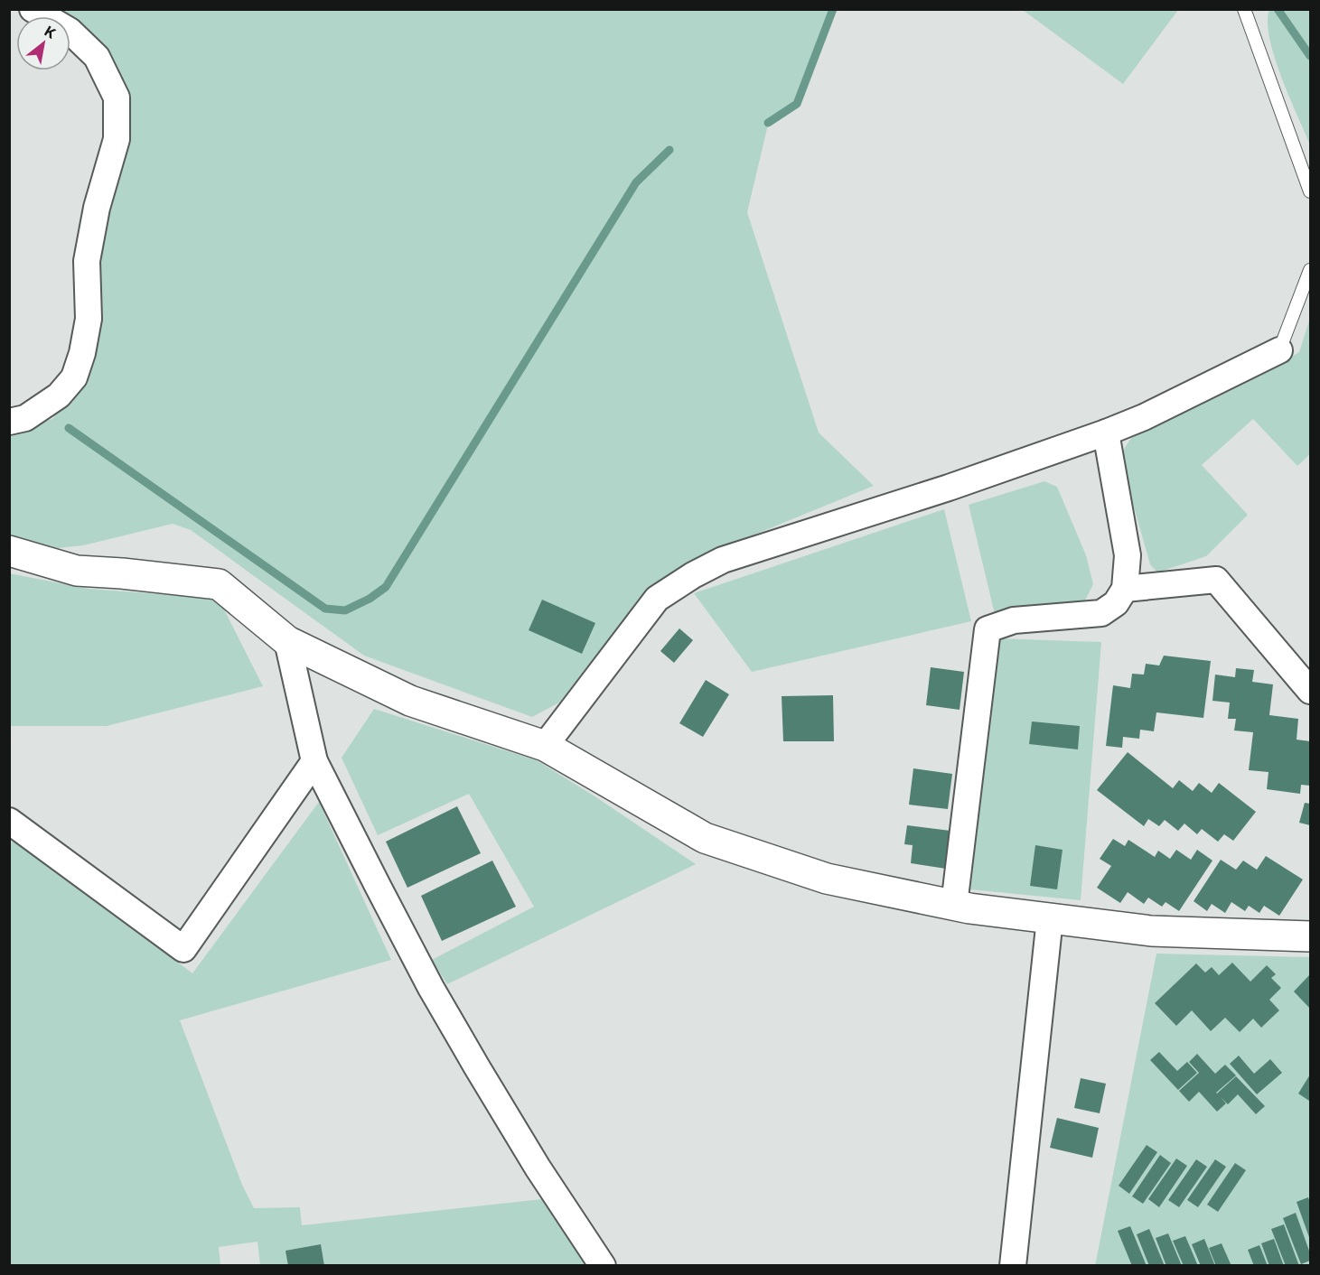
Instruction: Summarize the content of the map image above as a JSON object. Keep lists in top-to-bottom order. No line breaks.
{"north":"top right"}
